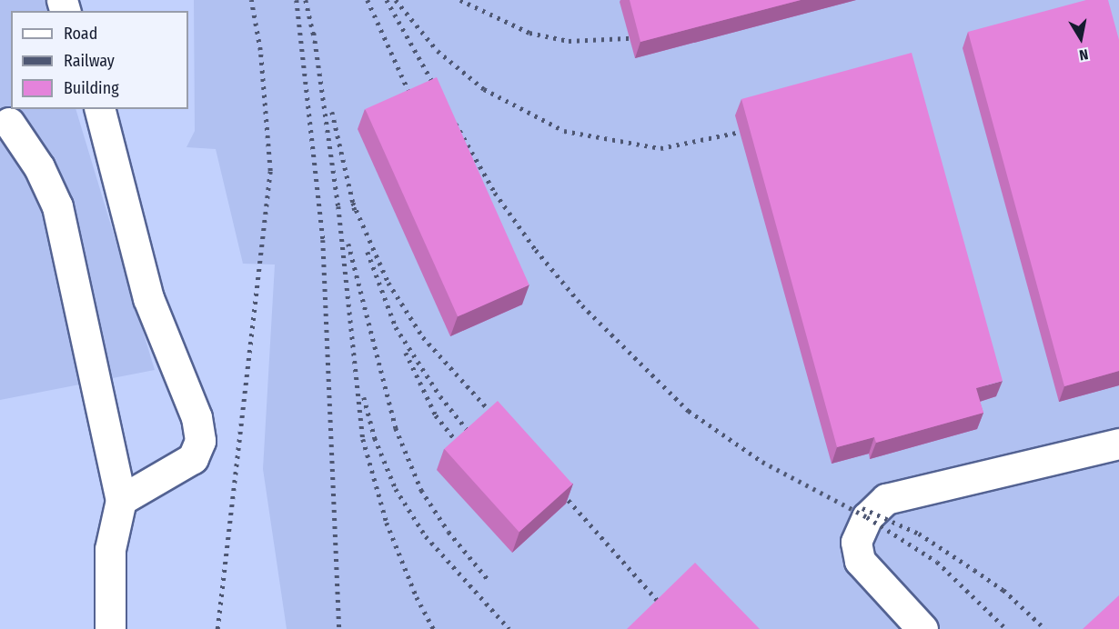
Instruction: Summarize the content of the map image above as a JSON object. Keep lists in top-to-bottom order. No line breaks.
{"legend":["Road","Railway","Building"],"north":"bottom"}
